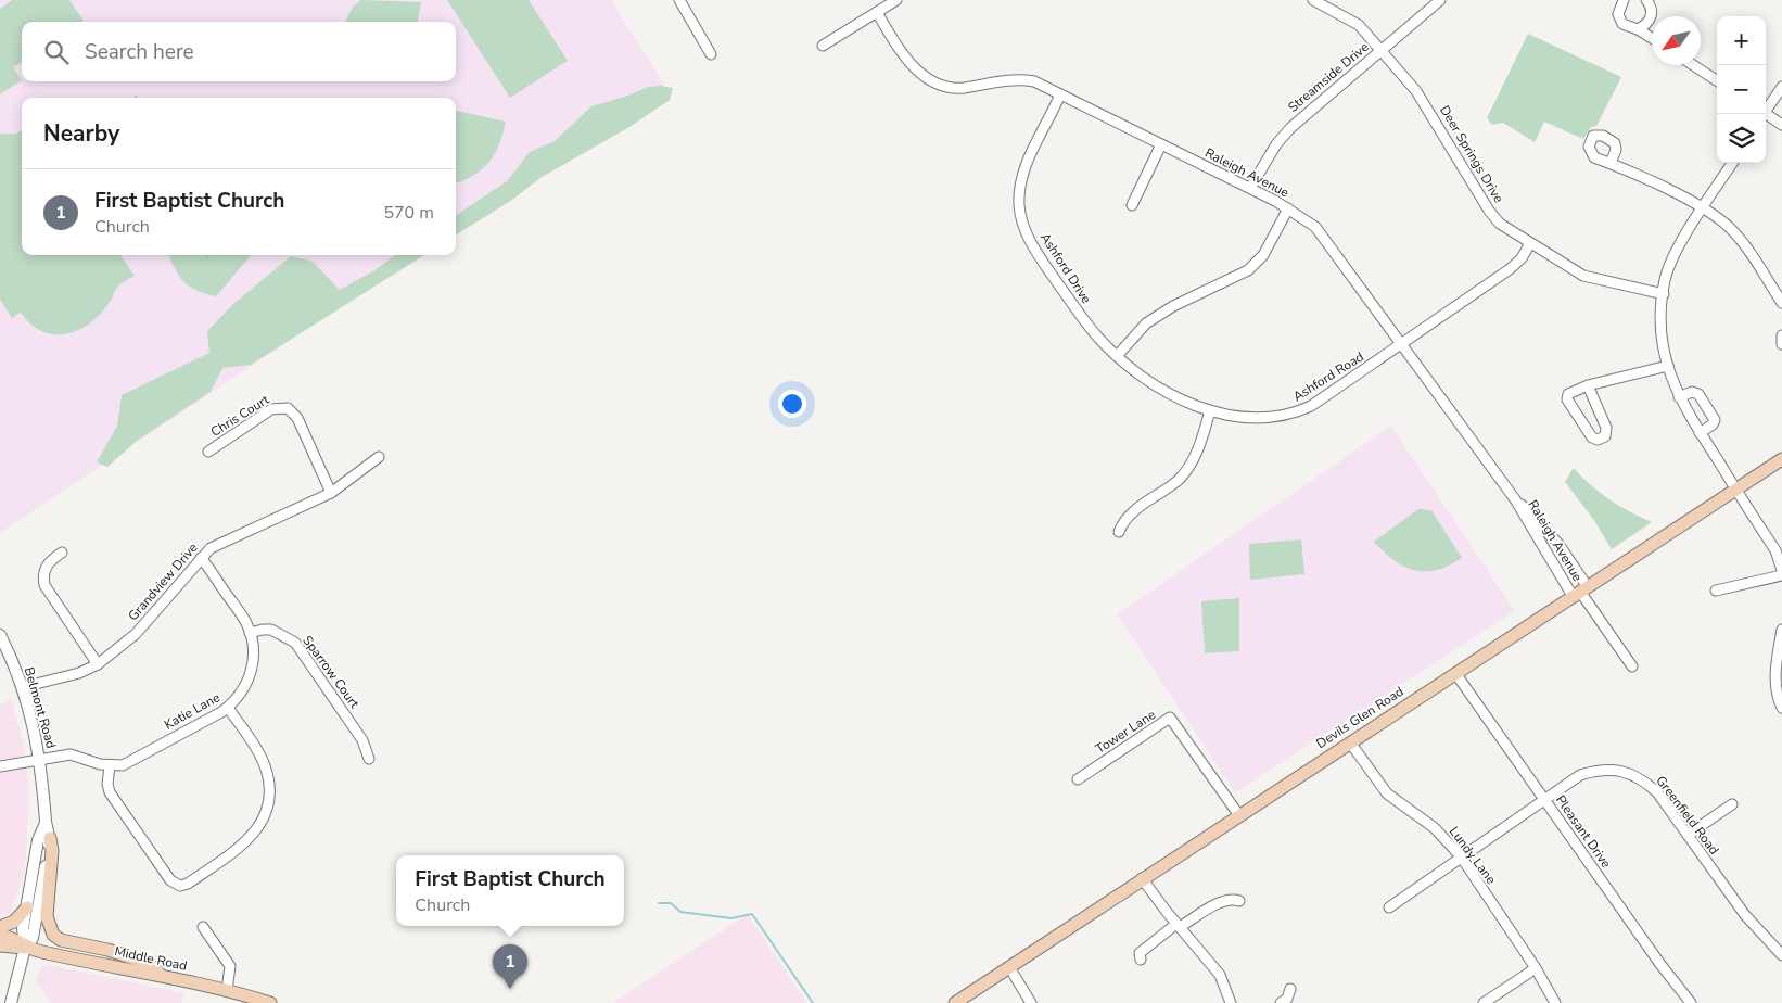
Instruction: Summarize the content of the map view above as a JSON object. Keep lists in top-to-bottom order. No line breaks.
{"streets":{"main road":["Devils Glen Road","Middle Road"],"street":["Streamside Drive","Deer Springs Drive","Raleigh Avenue","Ashford Drive","Ashford Road","Chris Court","Grandview Drive","Sparrow Court","Belmont Road","Katie Lane","Tower Lane","Greenfield Road","Pleasant Drive","Lundy Lane"]},"crossings":[["Streamside Drive","Deer Springs Drive"],["Streamside Drive","Raleigh Avenue"],["Deer Springs Drive","Ashford Road"],["Raleigh Avenue","Ashford Drive"],["Raleigh Avenue","Ashford Road"],["Raleigh Avenue","Devils Glen Road"],["Ashford Drive","Ashford Road"],["Chris Court","Grandview Drive"],["Grandview Drive","Belmont Road"],["Grandview Drive","Katie Lane"],["Sparrow Court","Katie Lane"],["Belmont Road","Middle Road"],["Devils Glen Road","Tower Lane"],["Devils Glen Road","Pleasant Drive"],["Devils Glen Road","Lundy Lane"],["Greenfield Road","Pleasant Drive"],["Greenfield Road","Lundy Lane"]],"north":"bottom left","page":{"map_buttons":["+","−"],"search":"Search here","heading":"Nearby","list":[{"mark":"1","name":"First Baptist Church","note":"Church","value":"570 m"}],"popup":["First Baptist Church","Church"],"pins":"1"}}
